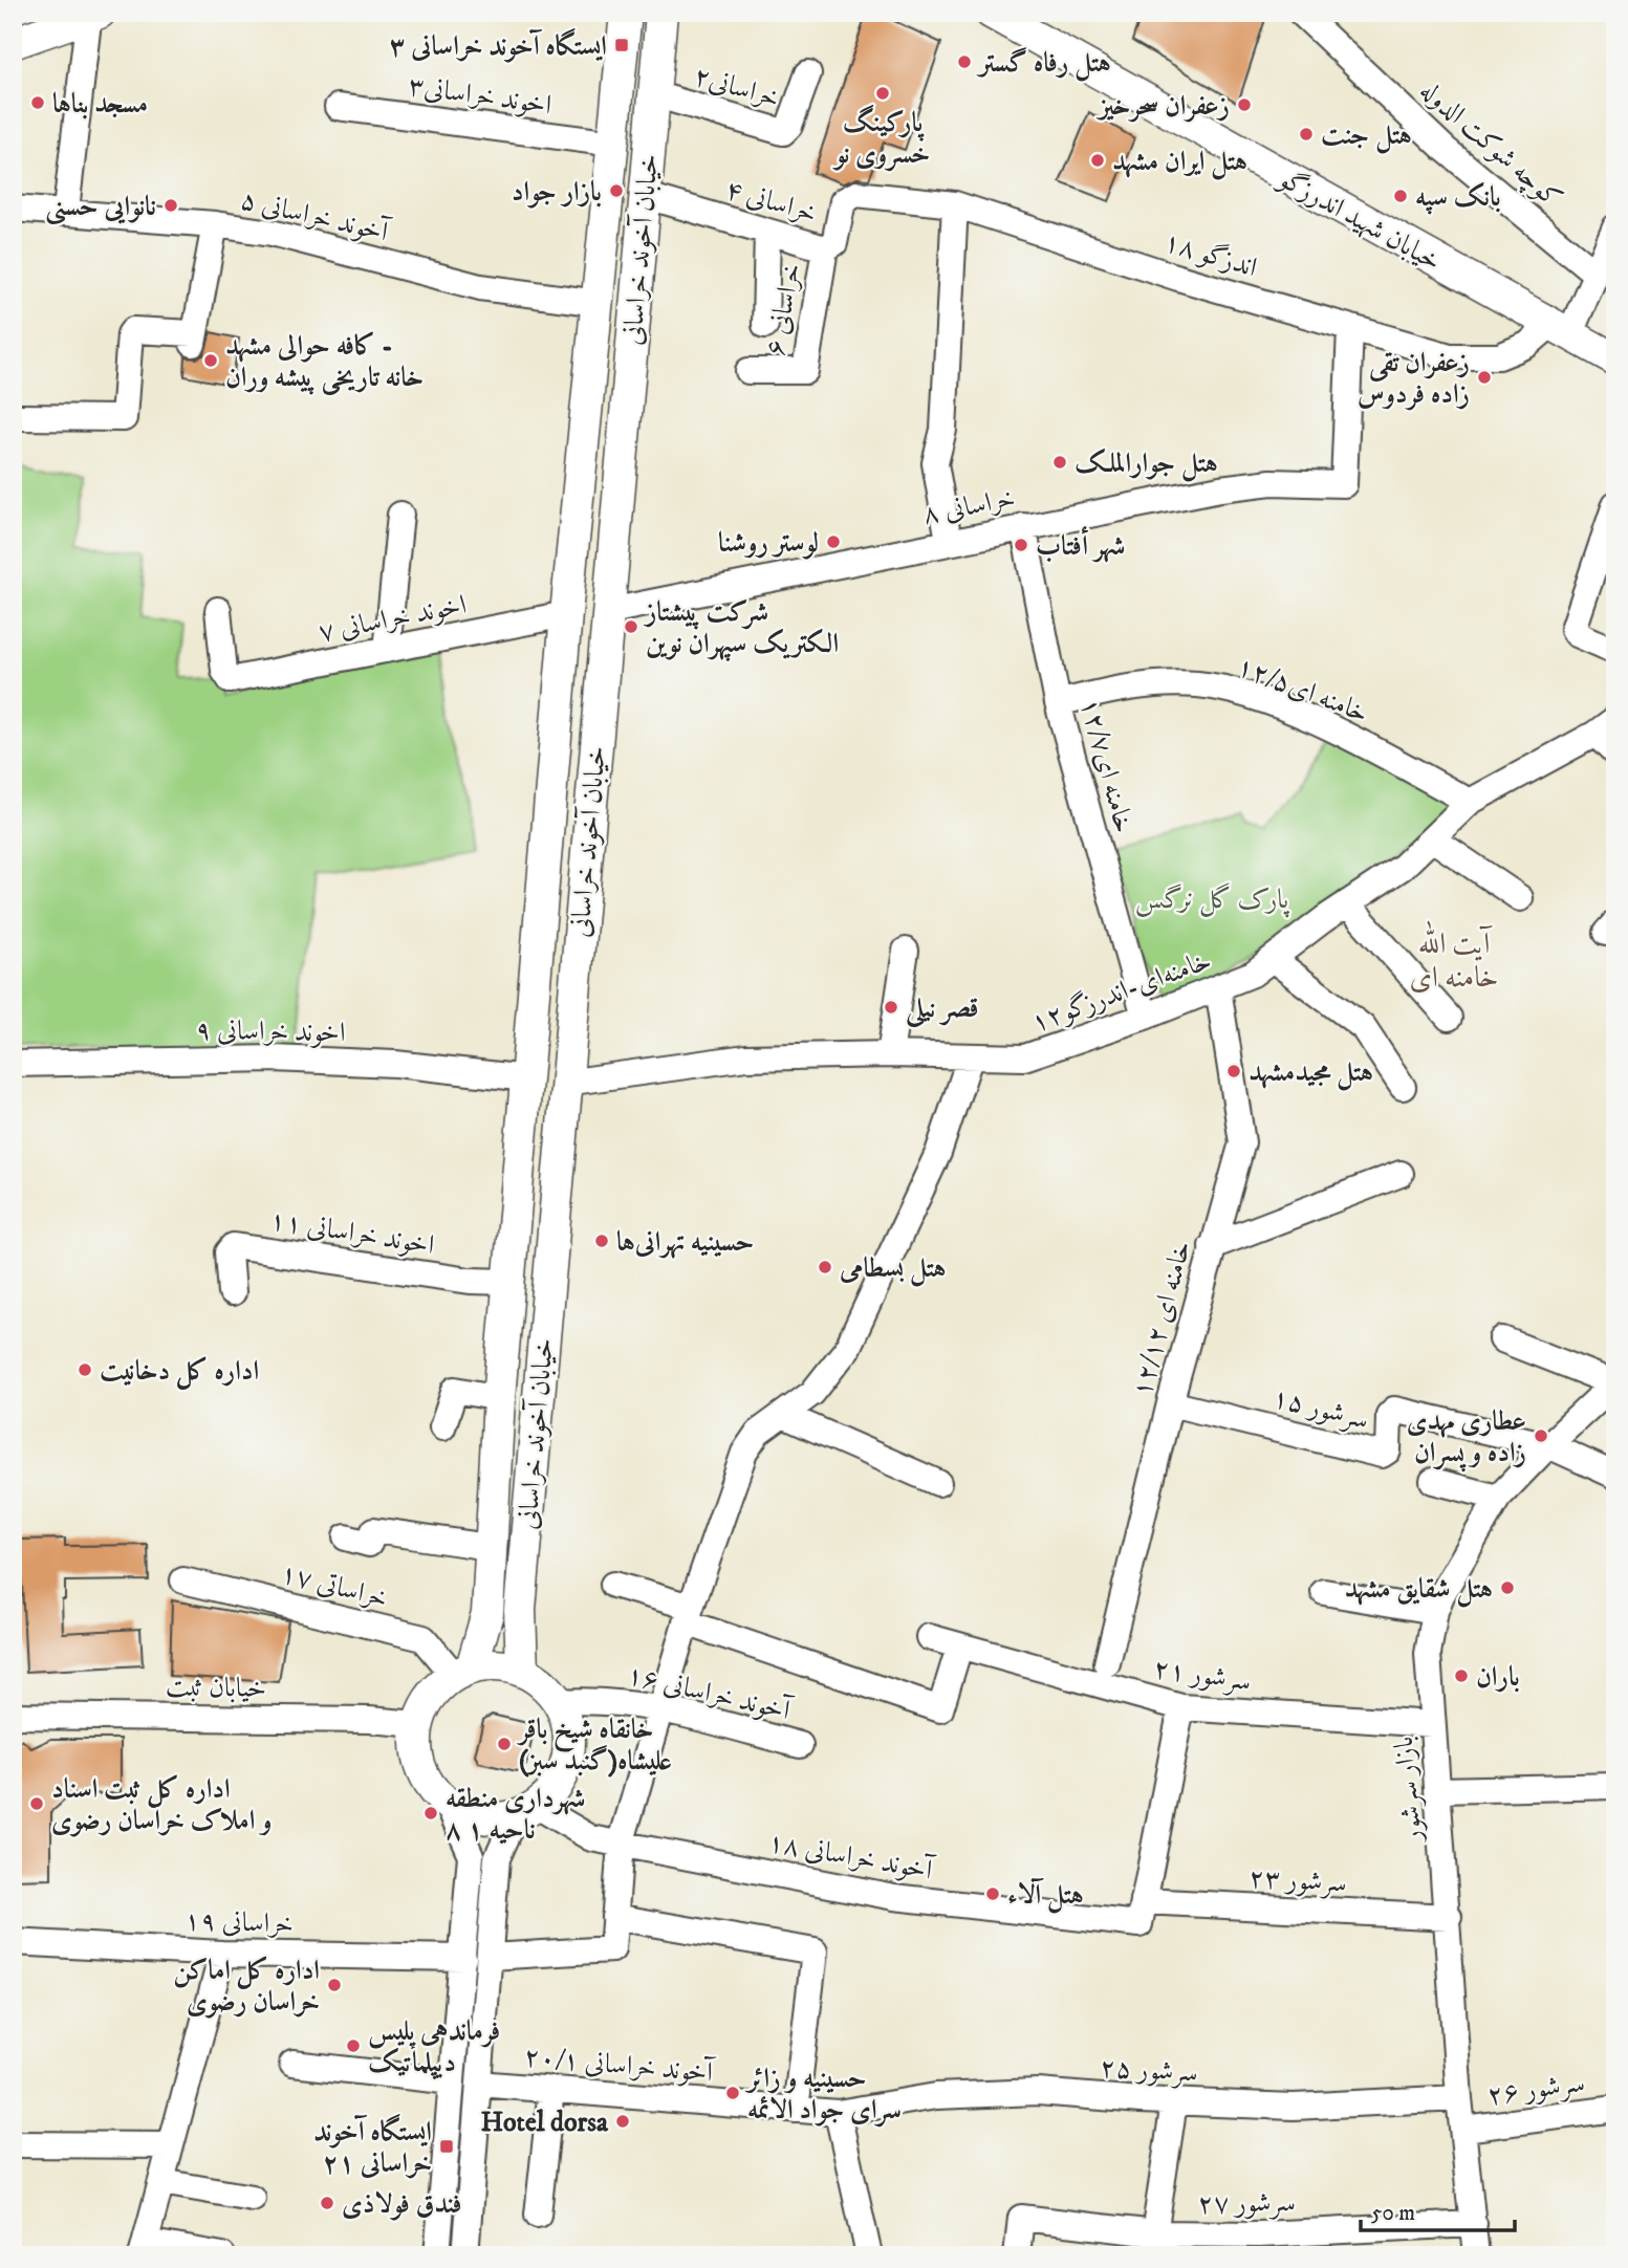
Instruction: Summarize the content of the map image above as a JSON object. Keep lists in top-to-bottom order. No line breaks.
{"streets":{"main road":["خیابان شهید اندرزگو","خیابان آخوند خراسانی"],"street":["خراسانی۲","اخوند خراسانی۳","کوچه شوکت الدوله","خراسانی ۴","آخوند خراسانی ۵","اندزگو ۱۸","خراسانی ۶","خراسانی ۸","اخوند خراسانی ۷","خامنه ای۱۲/۵","خامنه ای۱۲/۷","خامنه‌ای-اندرزگو۱۲","اخوند خراسانی ۹","اخوند خراسانی ۱۱","خامنه ای ۱۲/۱۲","سرشور ۱۵","خراساتی ۱۷","سرشور ۲۱","خیابان ثبت","آخوند خراسانی ۱۶","بازار سرشور","آخوند خراسانی ۱۸","سرشور ۲۳","خراسانی ۱۹","آخوند خراسانی ۲۰/۱","سرشور ۲۵","سرشور ۲۶","سرشور ۲۷"]},"crossings":[["خراسانی۲","خیابان آخوند خراسانی"],["اخوند خراسانی۳","خیابان آخوند خراسانی"],["خراسانی ۴","خیابان آخوند خراسانی"],["خراسانی ۴","اندزگو ۱۸"],["خراسانی ۴","خراسانی ۶"],["آخوند خراسانی ۵","خیابان آخوند خراسانی"],["خیابان شهید اندرزگو","اندزگو ۱۸"],["خیابان آخوند خراسانی","خراسانی ۸"],["خیابان آخوند خراسانی","اخوند خراسانی ۷"],["خیابان آخوند خراسانی","خامنه‌ای-اندرزگو۱۲"],["خیابان آخوند خراسانی","اخوند خراسانی ۹"],["خیابان آخوند خراسانی","اخوند خراسانی ۱۱"],["خیابان آخوند خراسانی","خراساتی ۱۷"],["خیابان آخوند خراسانی","خیابان ثبت"],["خیابان آخوند خراسانی","آخوند خراسانی ۱۶"],["خیابان آخوند خراسانی","آخوند خراسانی ۱۸"],["اندزگو ۱۸","خراسانی ۸"],["خراسانی ۸","خامنه ای۱۲/۷"],["خامنه ای۱۲/۵","خامنه ای۱۲/۷"],["خامنه ای۱۲/۵","خامنه‌ای-اندرزگو۱۲"],["خامنه ای۱۲/۷","خامنه‌ای-اندرزگو۱۲"],["خامنه‌ای-اندرزگو۱۲","خامنه ای ۱۲/۱۲"],["خامنه ای ۱۲/۱۲","سرشور ۱۵"],["سرشور ۱۵","بازار سرشور"],["خراساتی ۱۷","خیابان ثبت"],["خراساتی ۱۷","آخوند خراسانی ۱۶"],["خراساتی ۱۷","آخوند خراسانی ۱۸"],["سرشور ۲۱","بازار سرشور"],["خیابان ثبت","آخوند خراسانی ۱۶"],["خیابان ثبت","آخوند خراسانی ۱۸"],["آخوند خراسانی ۱۶","آخوند خراسانی ۱۸"],["بازار سرشور","سرشور ۲۳"],["بازار سرشور","سرشور ۲۵"],["بازار سرشور","سرشور ۲۶"],["بازار سرشور","سرشور ۲۷"],["آخوند خراسانی ۱۸","سرشور ۲۳"],["آخوند خراسانی ۲۰/۱","سرشور ۲۵"]],"districts":["آیت الله خامنه ای"],"parks":["پارک گل نرگس"],"places":{"transit":["ایستگاه آخوند خراسانی ۳","ایستگاه آخوند خراسانی ۲۱"],"other":["هتل رفاه گستر","پارکینگ خسروی نو","مسجد بناها","زعفران سحرخیز","هتل جنت","هتل ایران مشهد","بازار جواد","بانک سپه","نانوایی حسنی","کافه حوالی مشهد - خانه تاریخی پیشه وران","زعفران تقی زاده فردوس","هتل جوارالملک","لوستر روشنا","شهر أفتاب","شرکت پیشتاز الکتریک سپهران نوین","قصر نیلی","هتل مجيدمشهد","حسینیه تهرانی‌ها","هتل بسطامی","اداره کل دخانیت","عطاری مهدی زاده و پسران","هتل شقایق مشهد","باران","خانقاه شیخ باقر علیشاه(گنبد سبز)","اداره کل ثبت اسناد و املاک خراسان رضوی","شهرداری منطقه ۸ ناحیه ۱","هتل آلاء","اداره کل اماکن خراسان رضوی","فرماندهی پلیس دیپلماتیک","حسینیه و زائر سرای جواد الائمه","Hotel dorsa","فندق فولاذی"]},"scale_bar":"50 m"}
